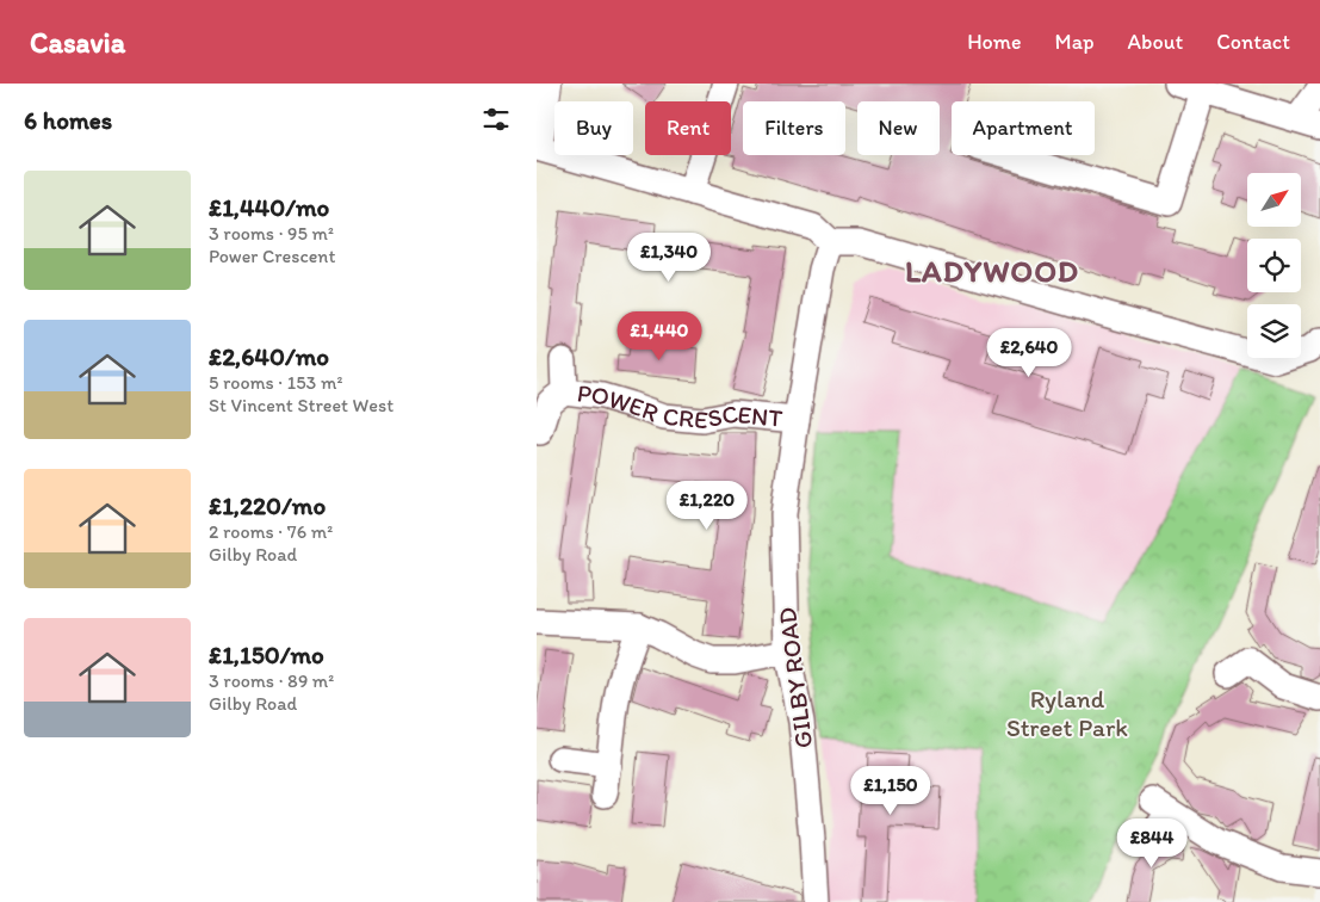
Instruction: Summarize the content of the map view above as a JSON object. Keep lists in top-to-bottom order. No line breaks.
{"streets":{"street":["POWER CRESCENT","GILBY ROAD"]},"crossings":[["POWER CRESCENT","GILBY ROAD"]],"districts":["LADYWOOD"],"parks":["Ryland Street Park"],"north":"top right","page":{"header":"Casavia","nav":["Home","Map","About","Contact"],"heading":"6 homes","chip":["Buy","Rent","Filters","New","Apartment"],"list":[{"name":"£1,440/mo","note":"3 rooms · 95 m² · Power Crescent"},{"name":"£2,640/mo","note":"5 rooms · 153 m² · St Vincent Street West"},{"name":"£1,220/mo","note":"2 rooms · 76 m² · Gilby Road"},{"name":"£1,150/mo","note":"3 rooms · 89 m² · Gilby Road"}],"price":["£1,340","£1,440","£2,640","£1,220","£1,150","£844"]}}
